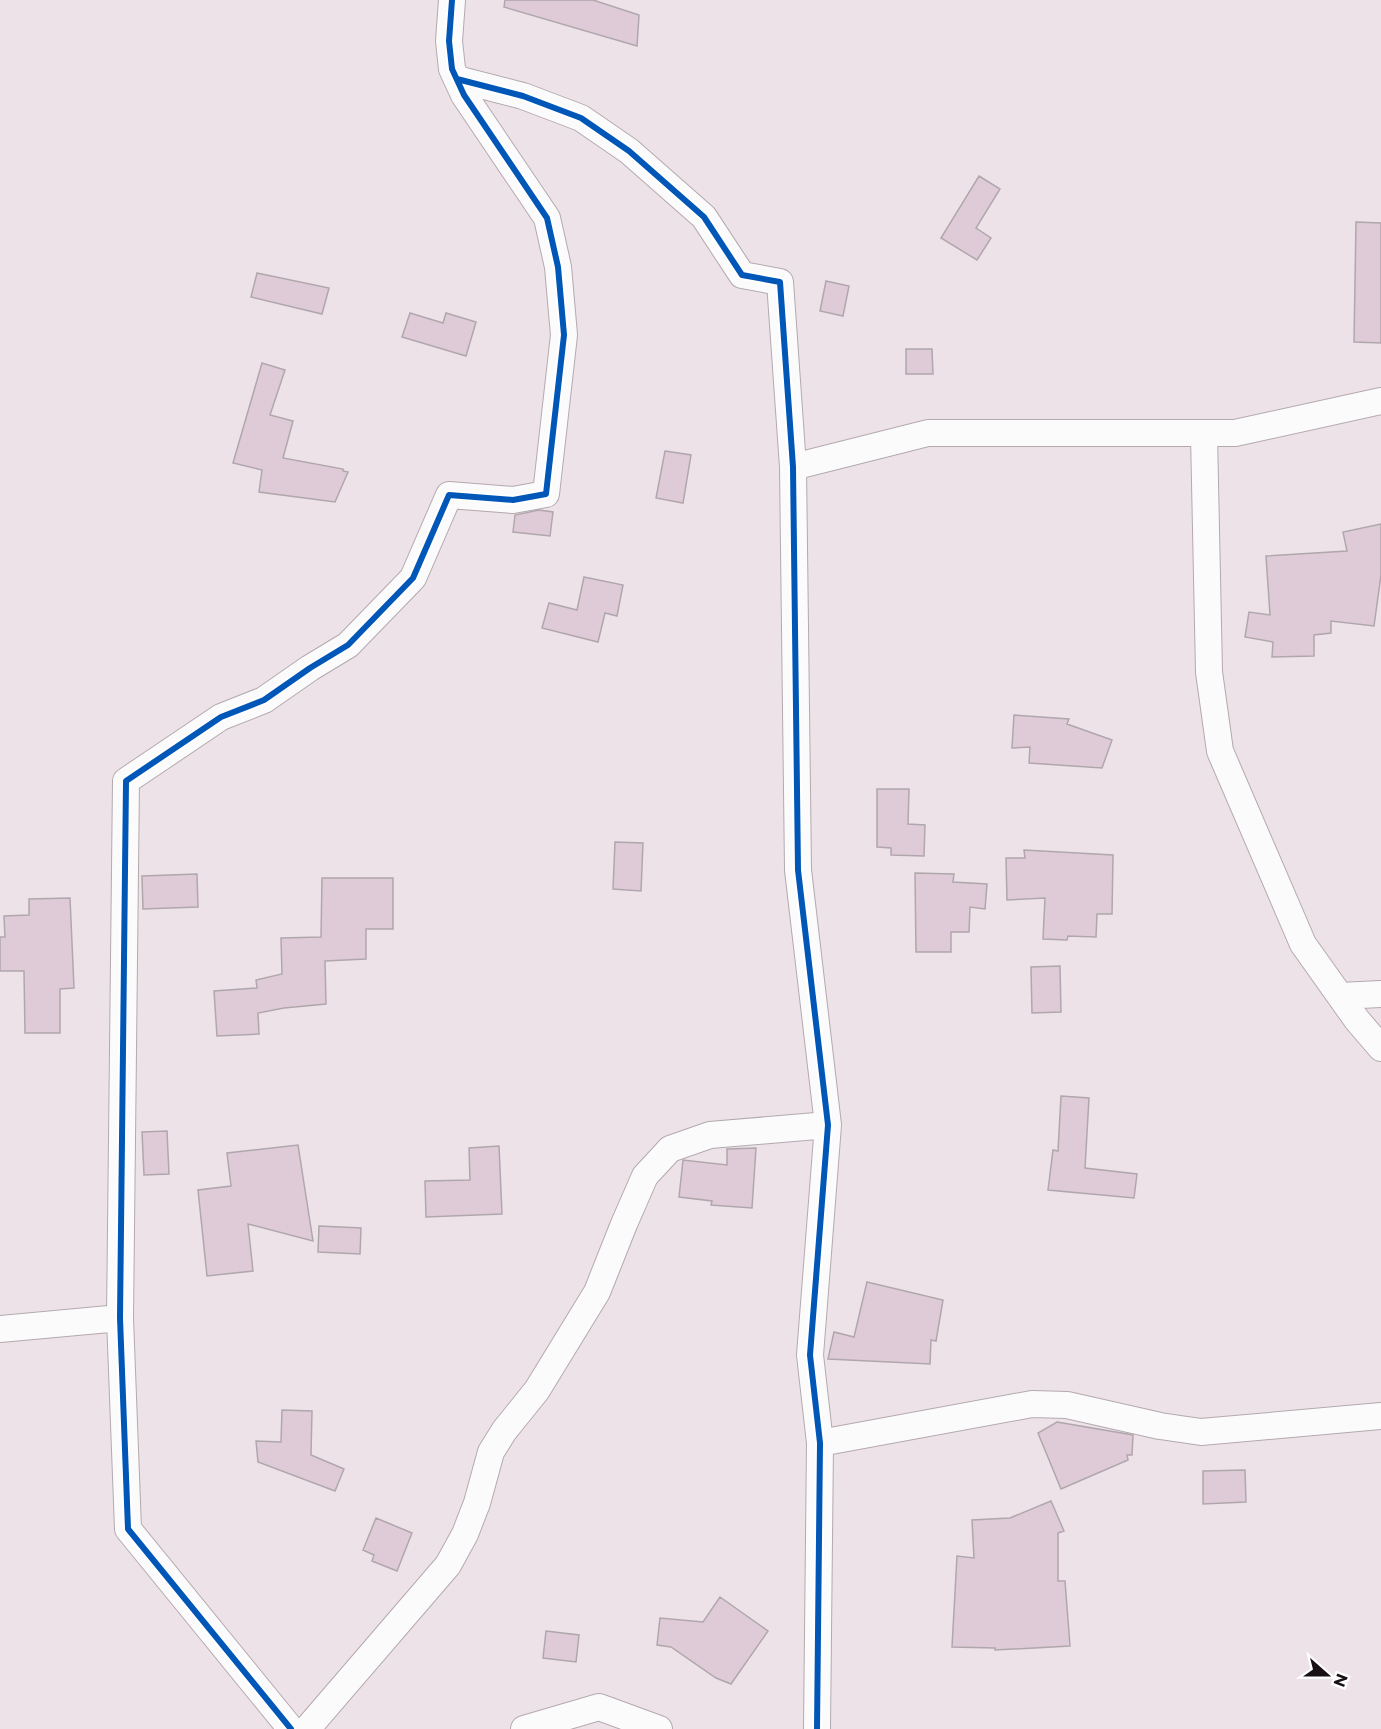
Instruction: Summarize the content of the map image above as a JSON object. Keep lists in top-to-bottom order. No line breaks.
{"north":"right"}
